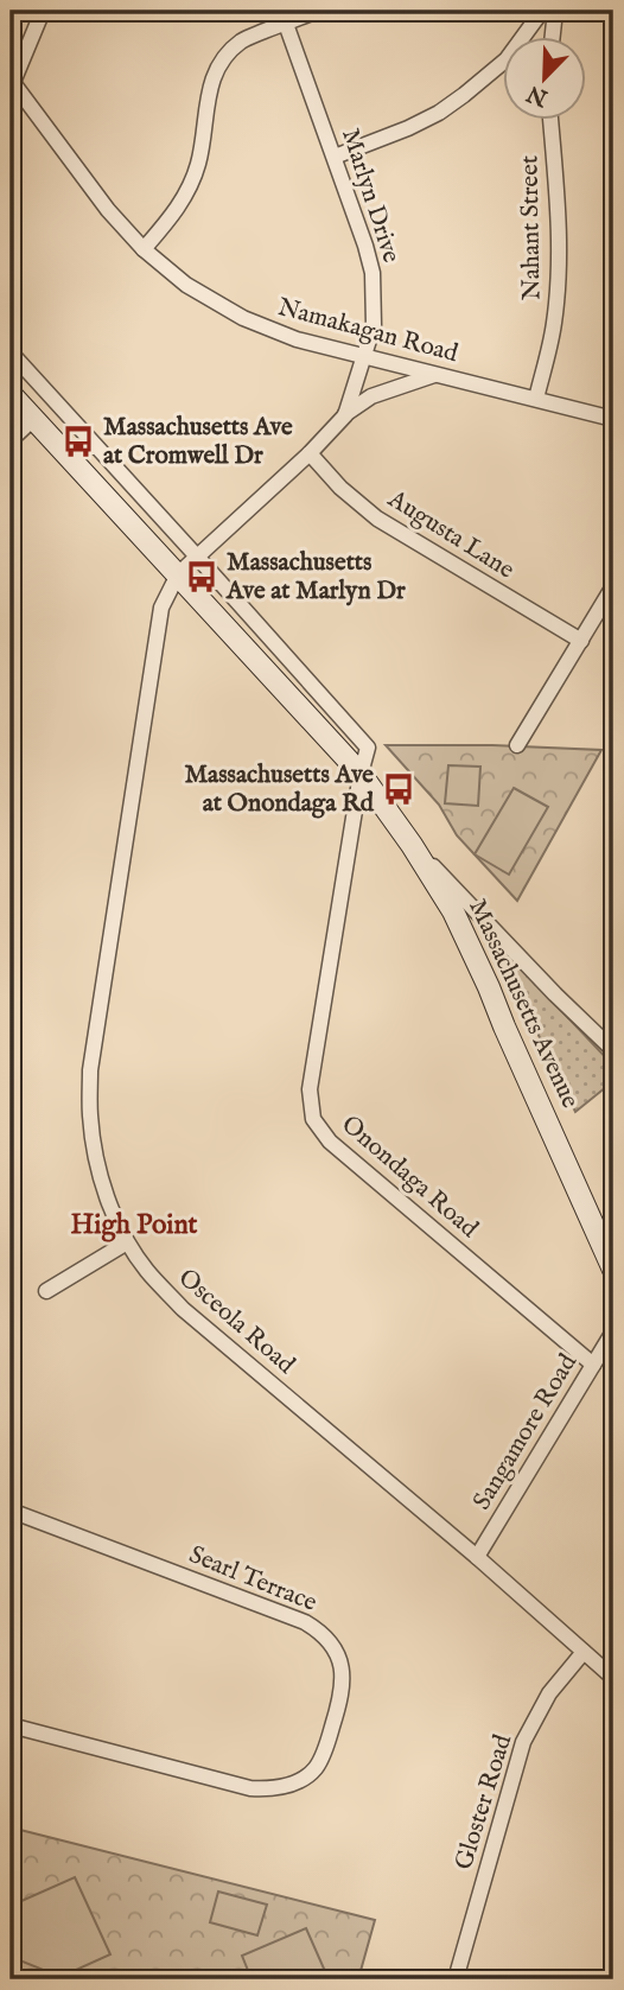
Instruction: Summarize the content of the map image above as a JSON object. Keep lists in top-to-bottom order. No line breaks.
{"streets":{"main road":["Massachusetts Avenue"],"street":["Marlyn Drive","Nahant Street","Namakagan Road","Augusta Lane","Onondaga Road","Osceola Road","Sangamore Road","Searl Terrace","Gloster Road"]},"crossings":[["Marlyn Drive","Namakagan Road"],["Marlyn Drive","Augusta Lane"],["Marlyn Drive","Massachusetts Avenue"],["Marlyn Drive","Osceola Road"],["Nahant Street","Namakagan Road"],["Massachusetts Avenue","Onondaga Road"],["Massachusetts Avenue","Osceola Road"],["Onondaga Road","Sangamore Road"],["Osceola Road","Sangamore Road"],["Osceola Road","Gloster Road"]],"districts":["High Point"],"places":{"bus stop":["Massachusetts Ave at Cromwell Dr","Massachusetts Ave at Marlyn Dr","Massachusetts Ave at Onondaga Rd"]},"north":"bottom left"}
